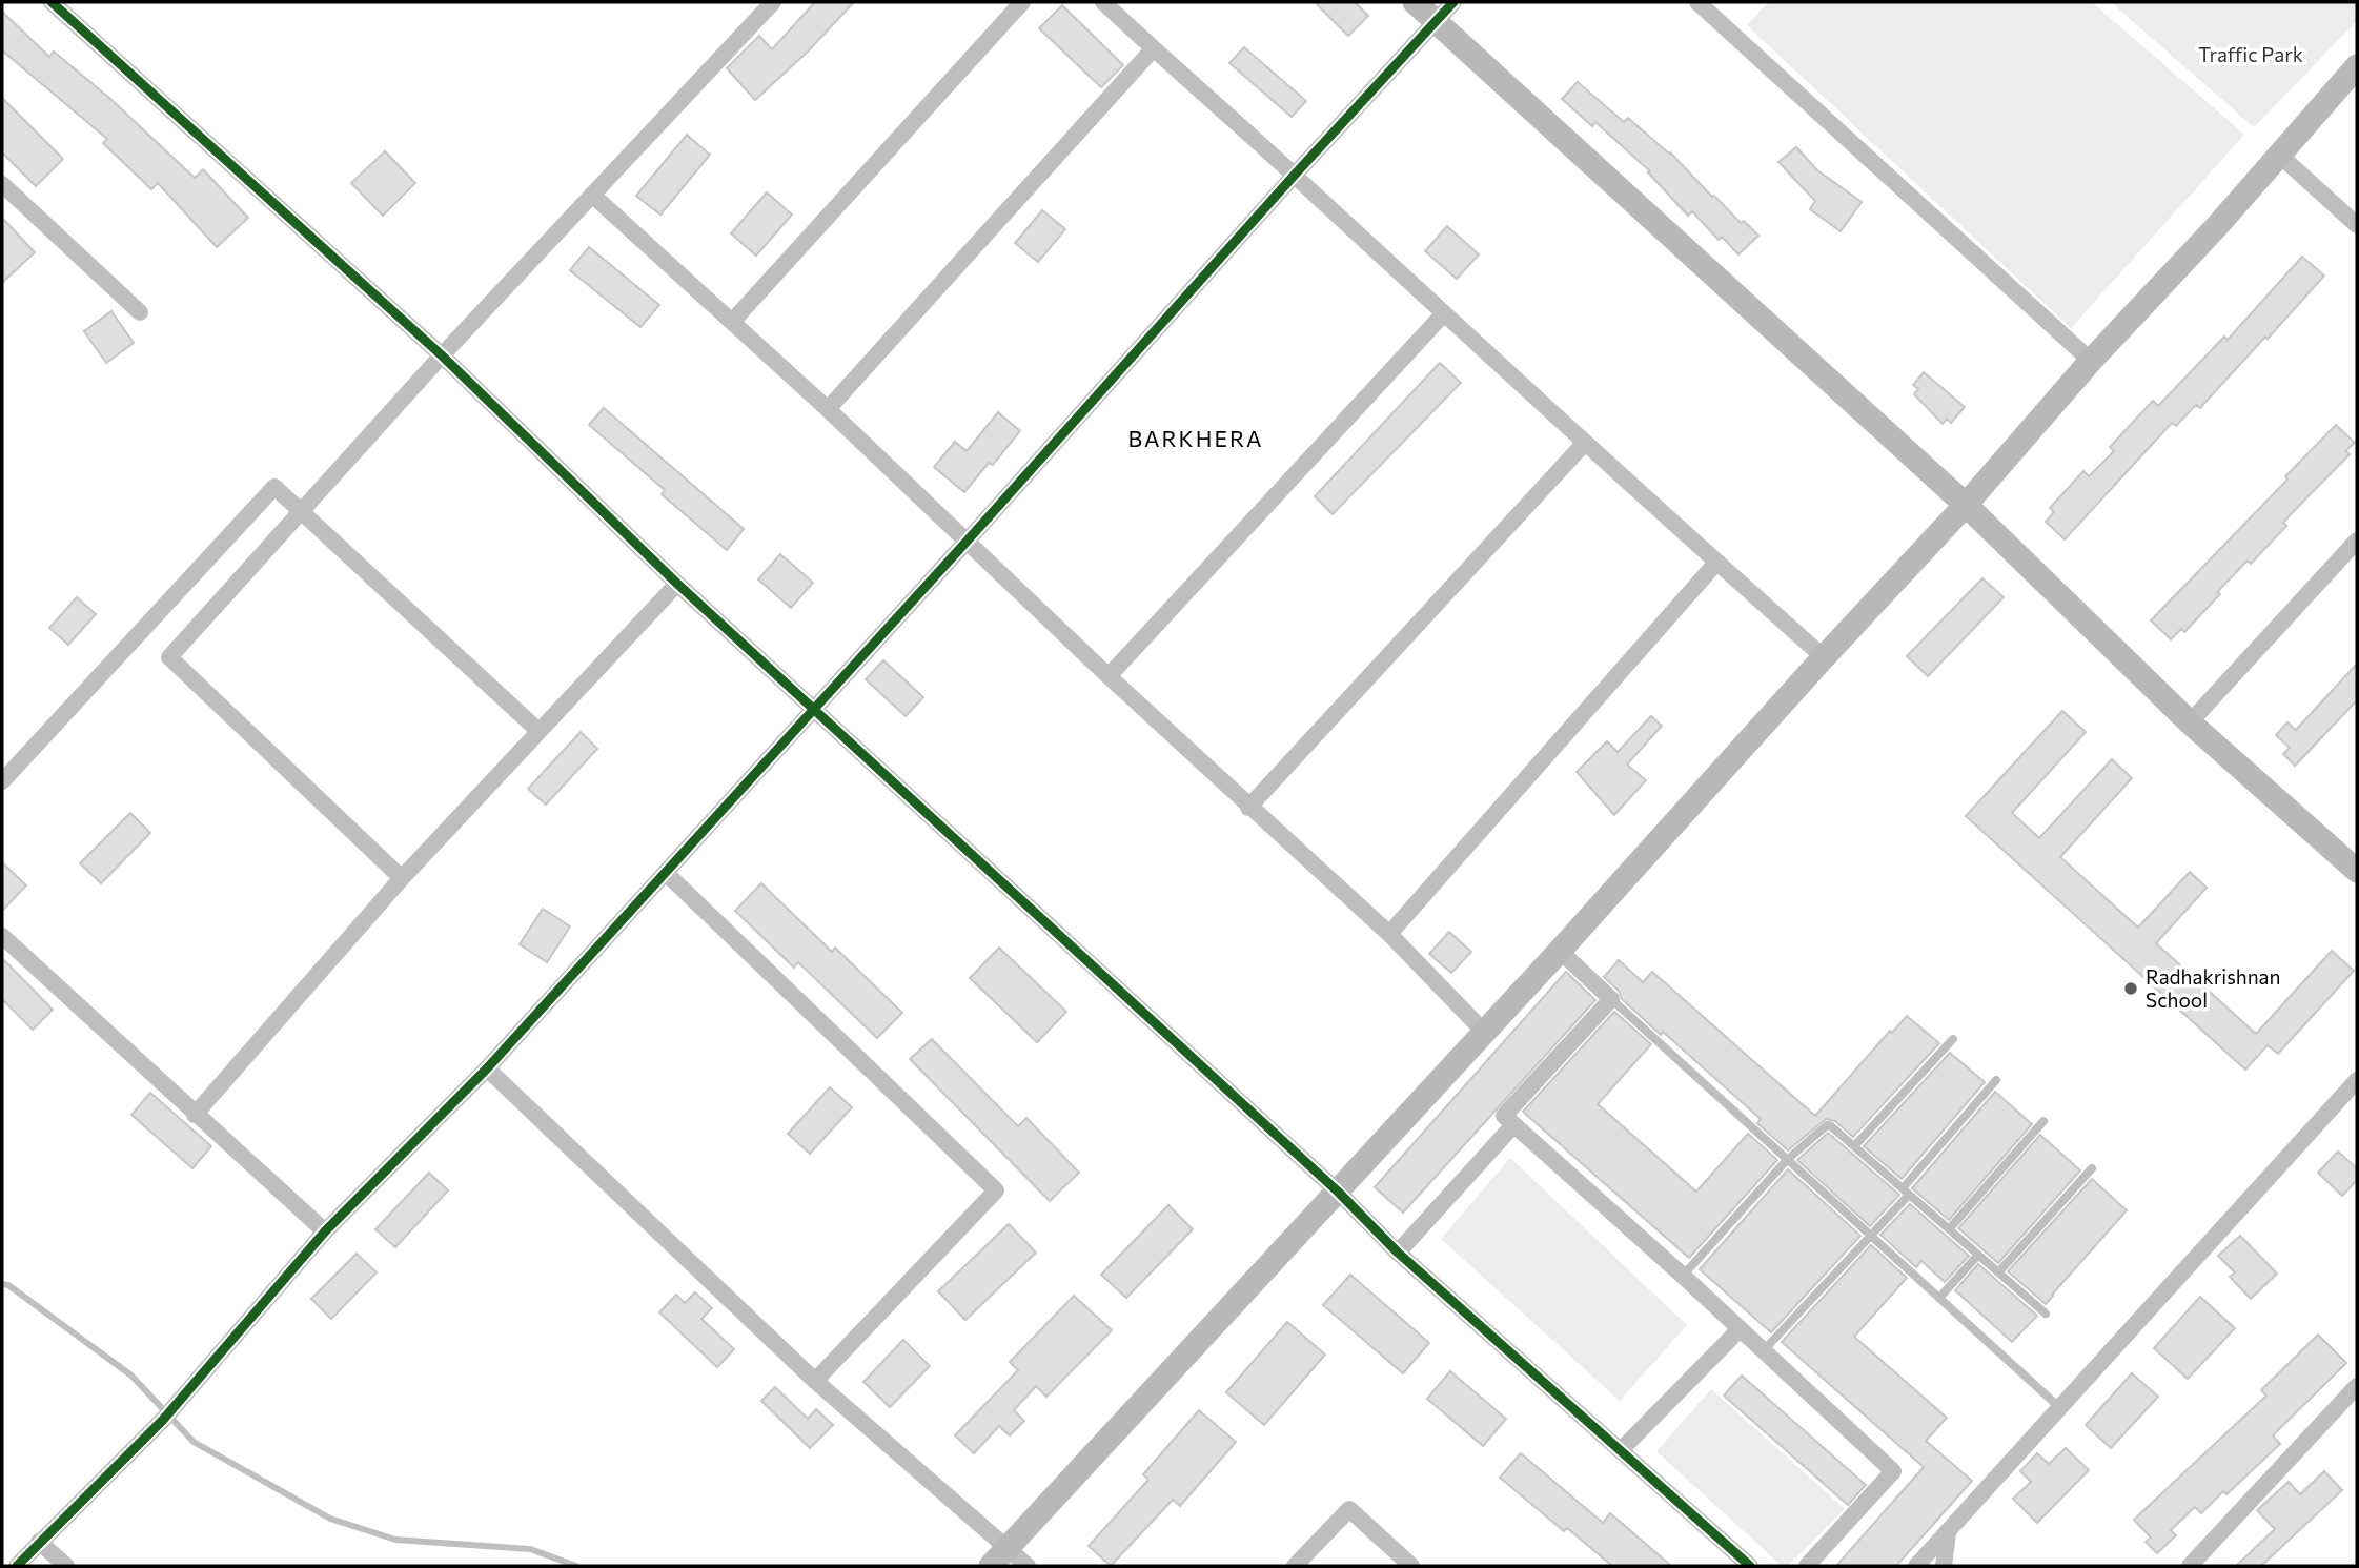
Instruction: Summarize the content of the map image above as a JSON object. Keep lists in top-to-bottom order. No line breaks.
{"districts":["BARKHERA"],"parks":["Traffic Park"],"places":["Radhakrishnan School"]}
